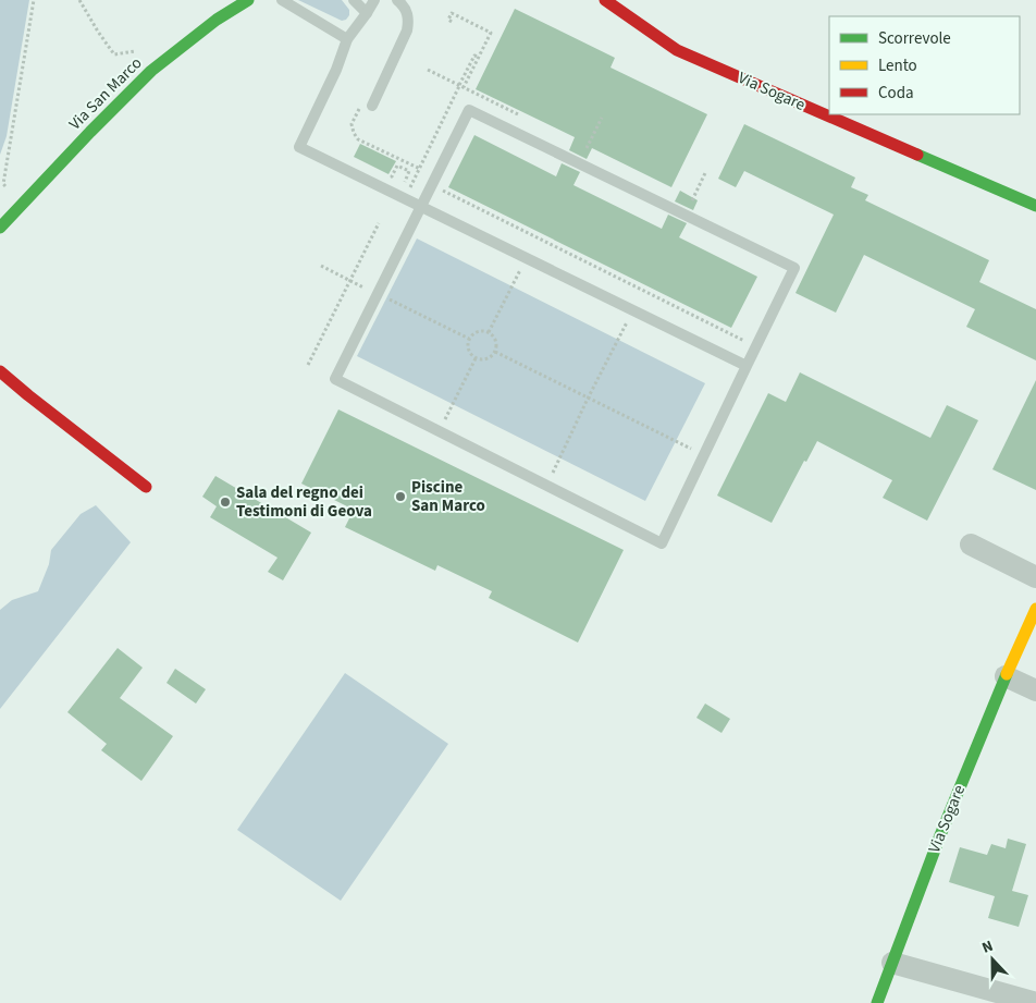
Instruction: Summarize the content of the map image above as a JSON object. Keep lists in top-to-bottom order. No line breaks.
{"streets":{"street":["Via Sogare","Via San Marco"]},"places":["Piscine San Marco","Sala del regno dei Testimoni di Geova"],"legend":["Scorrevole","Lento","Coda"],"north":"top"}
